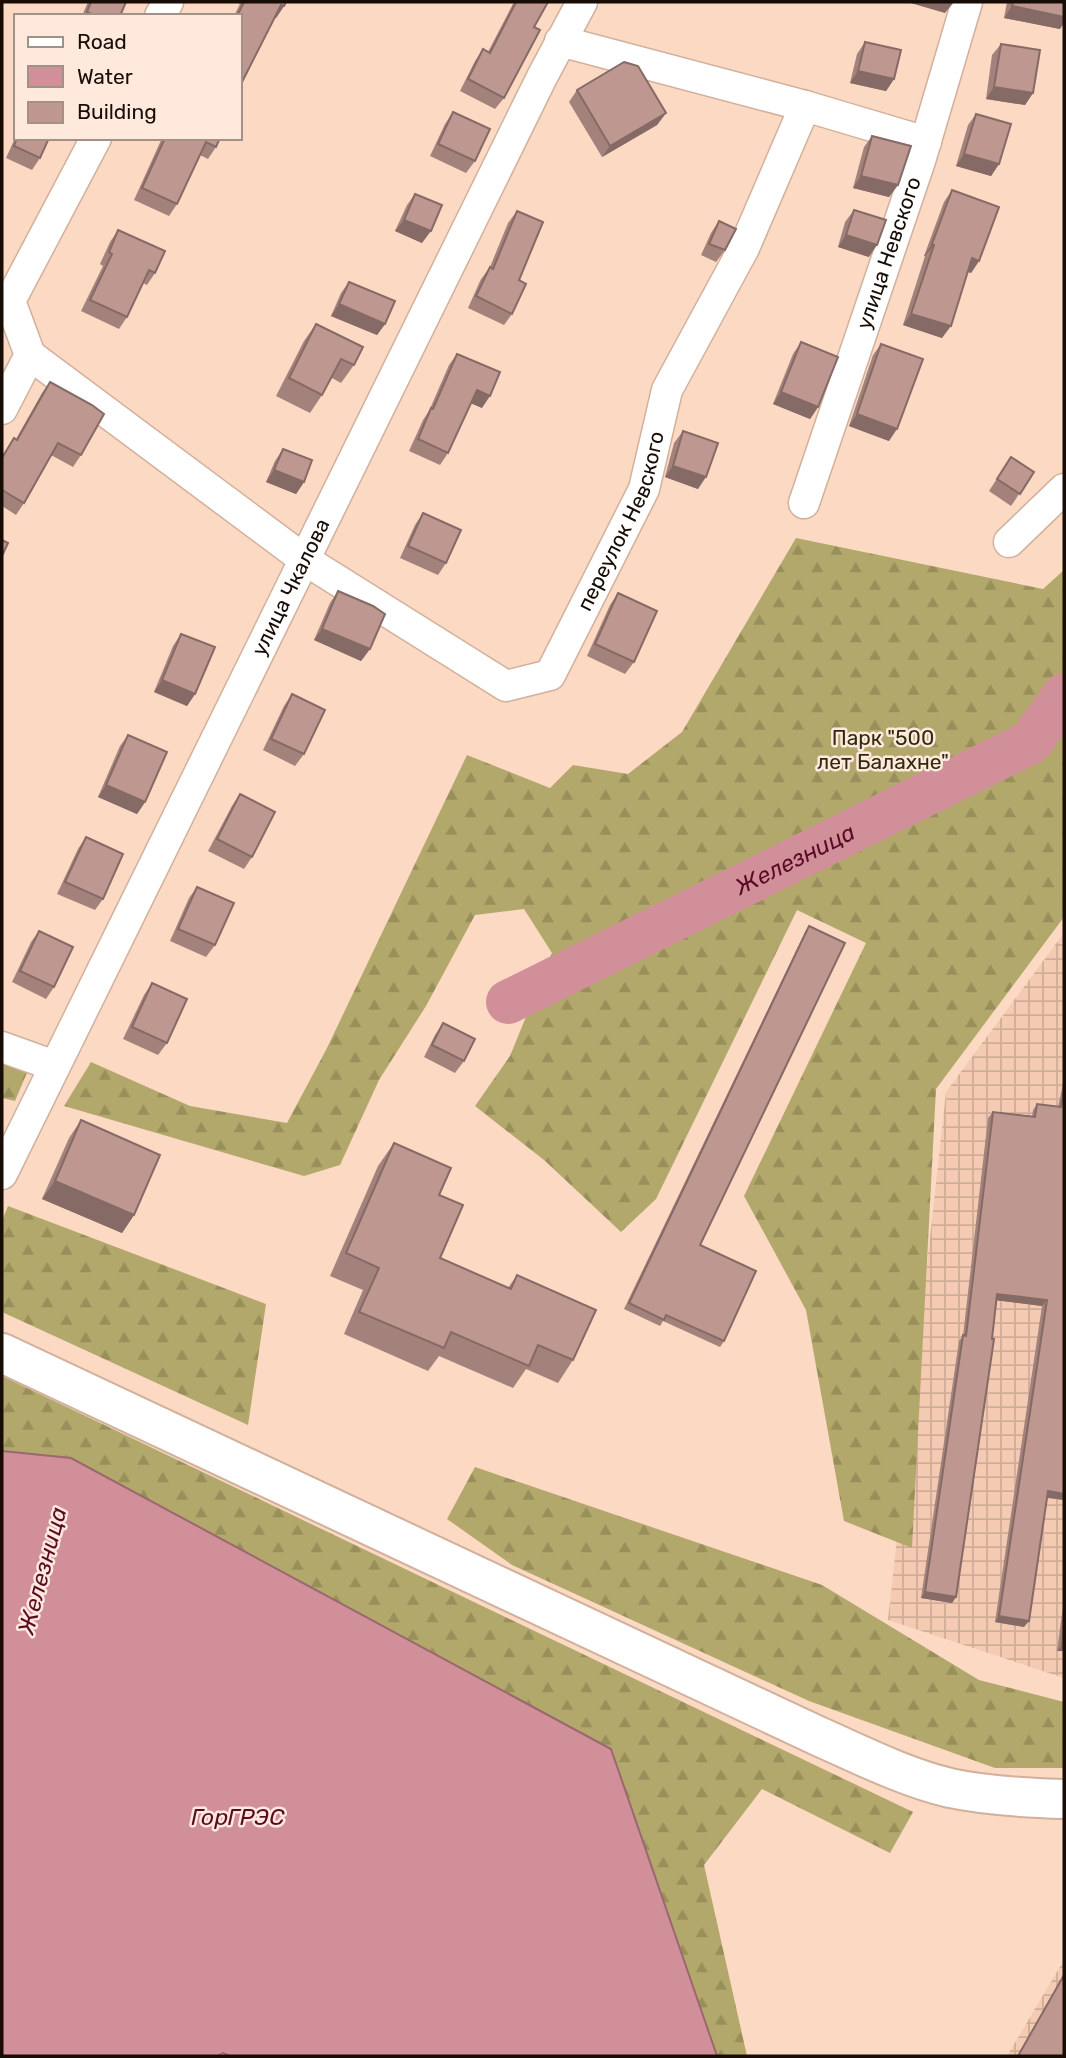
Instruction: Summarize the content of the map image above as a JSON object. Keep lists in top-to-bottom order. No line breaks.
{"streets":{"street":["улица Невского","переулок Невского","улица Чкалова"]},"crossings":[["переулок Невского","улица Чкалова"]],"water":["Железница","ГорГРЭС"],"parks":["Парк \"500 лет Балахне\""],"legend":["Road","Water","Building"]}
